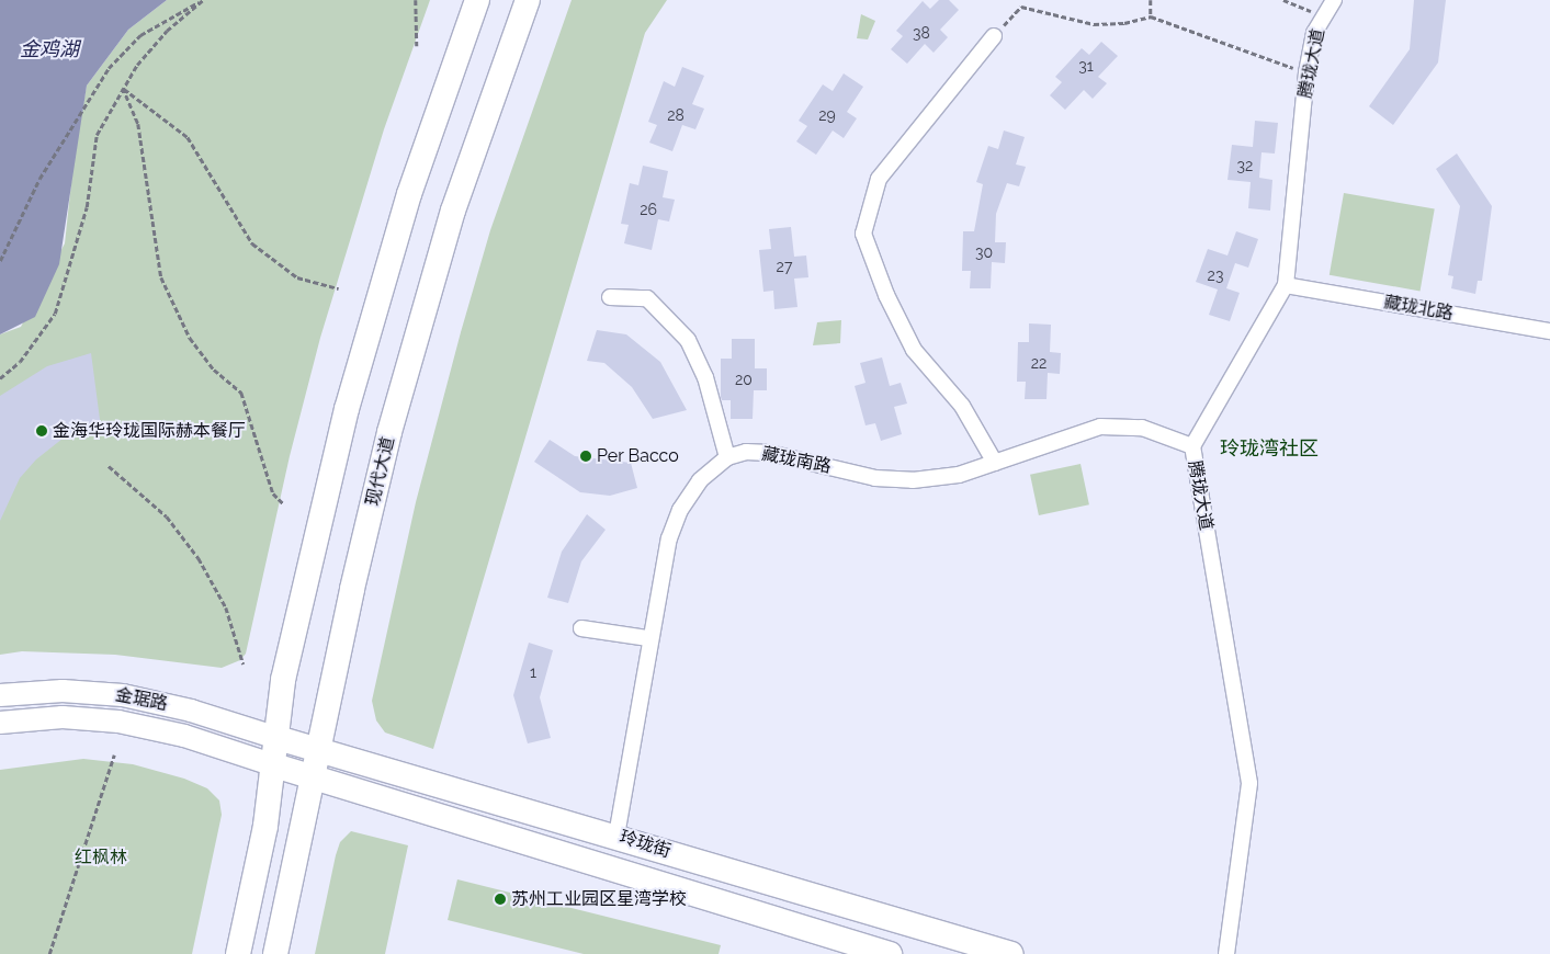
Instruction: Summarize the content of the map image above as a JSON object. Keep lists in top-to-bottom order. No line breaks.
{"streets":{"main road":["现代大道","金琚路","玲珑街"],"street":["腾珑大道","藏珑北路","藏珑南路"]},"crossings":[["腾珑大道","藏珑北路"],["腾珑大道","藏珑南路"],["藏珑南路","玲珑街"],["现代大道","玲珑街"],["金琚路","玲珑街"]],"districts":["玲珑湾社区"],"water":["金鸡湖"],"parks":["红枫林"],"places":["金海华玲珑国际赫本餐厅","Per Bacco","苏州工业园区星湾学校"],"house_numbers":["38","31","28","29","32","26","30","27","23","22","20","1"]}
